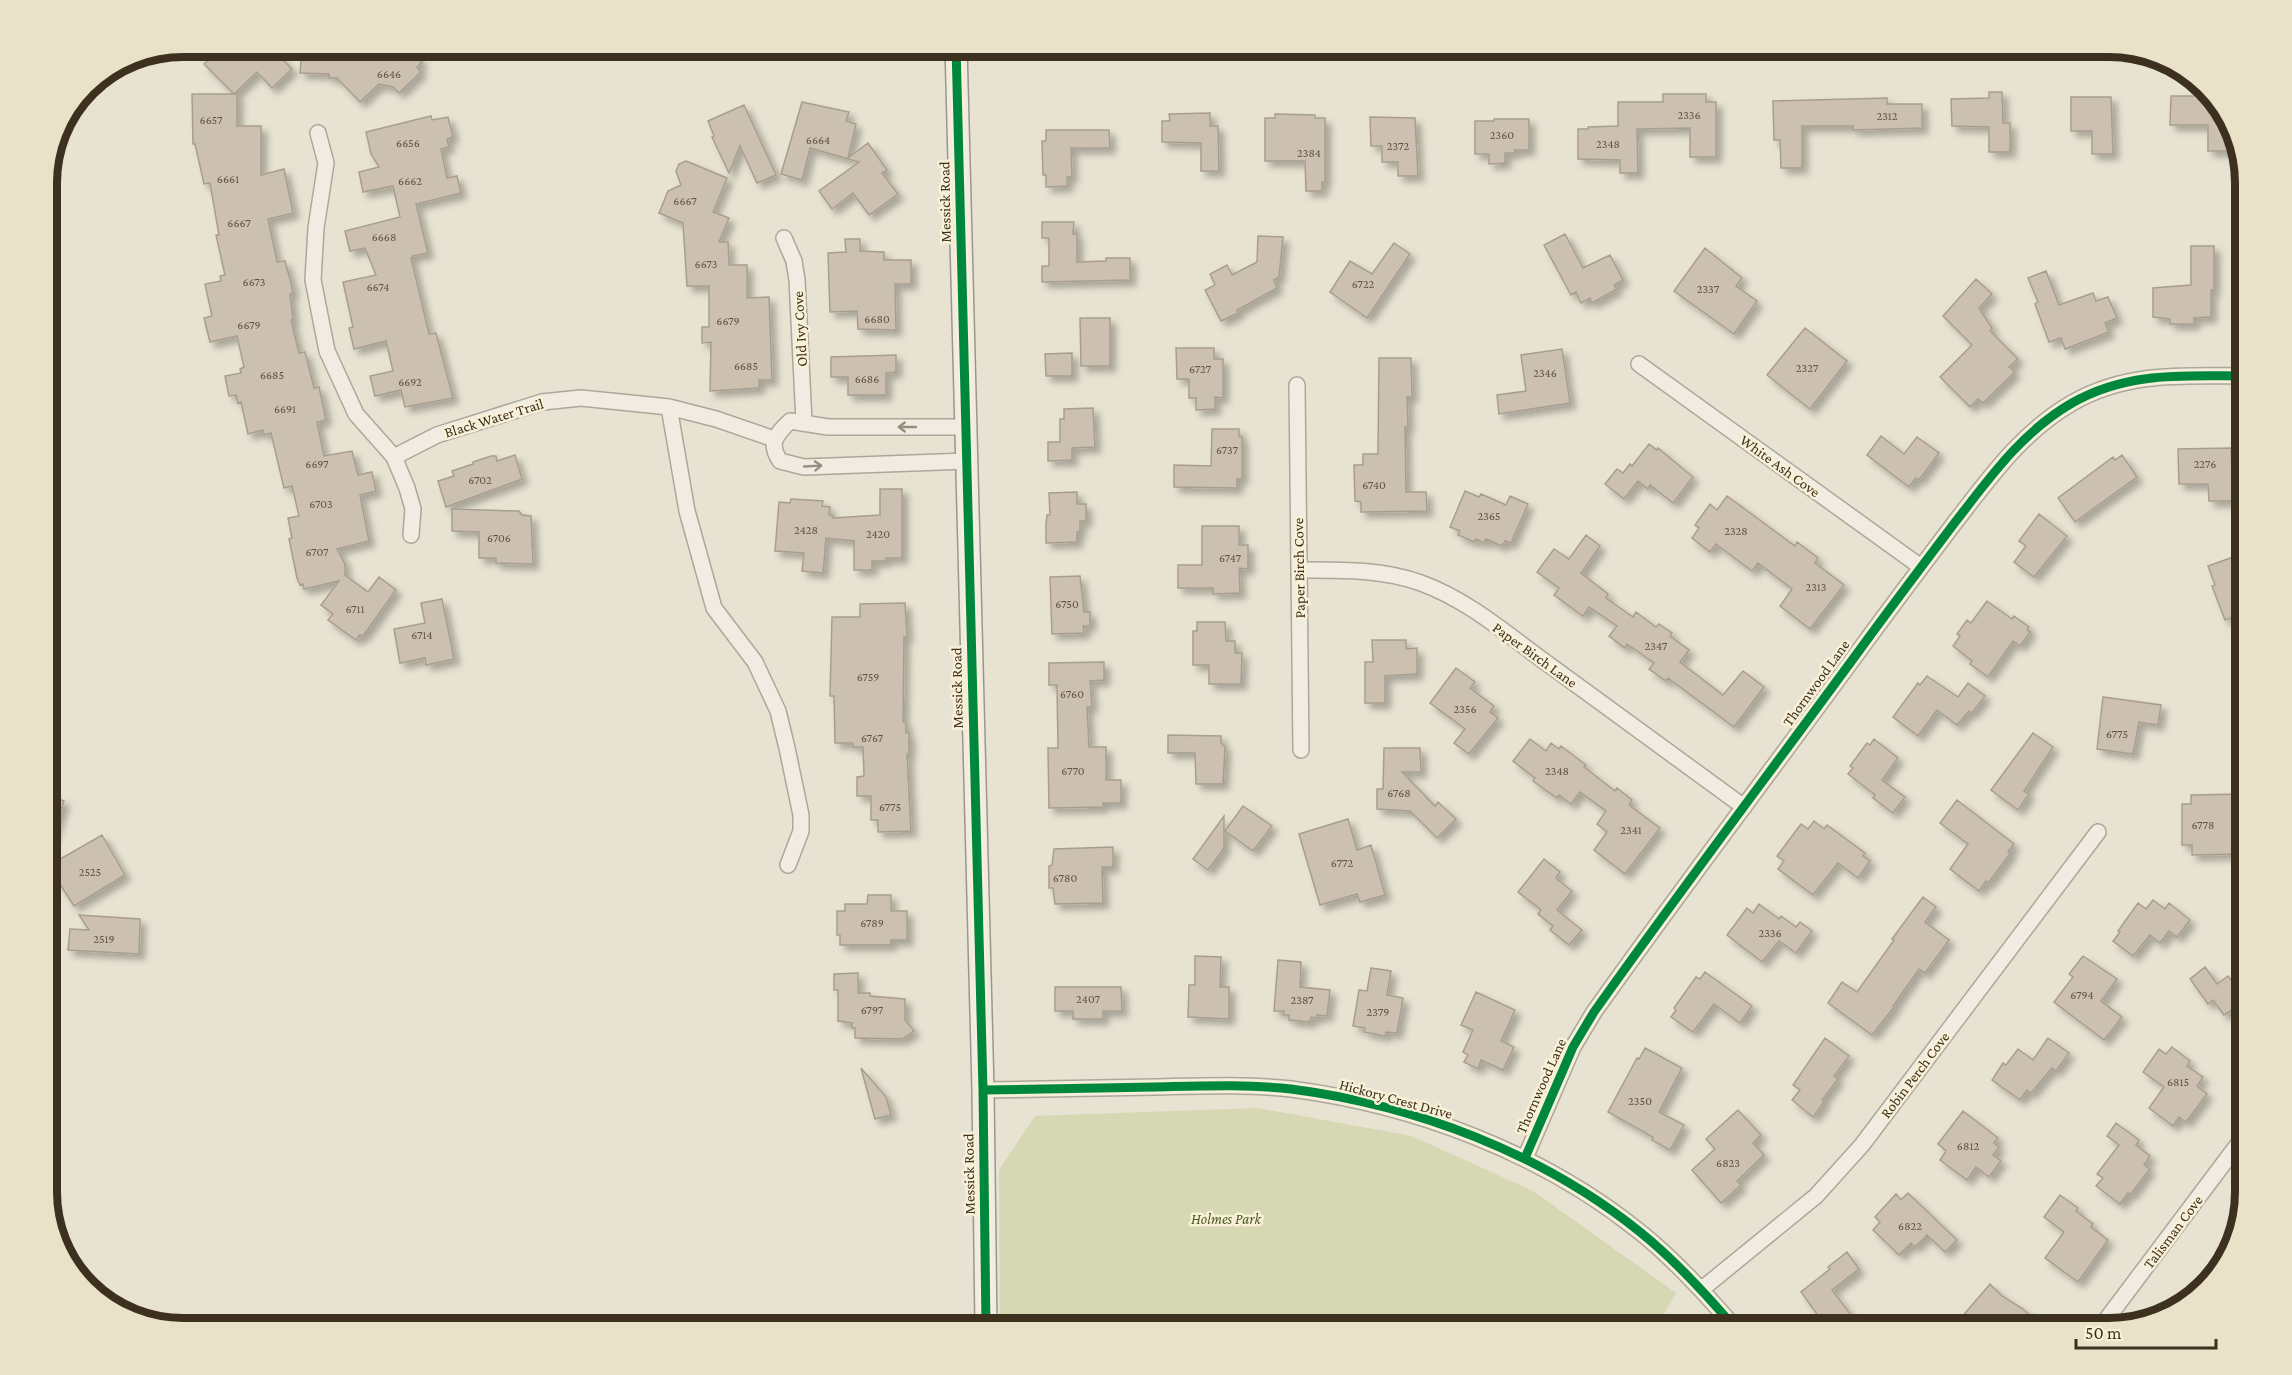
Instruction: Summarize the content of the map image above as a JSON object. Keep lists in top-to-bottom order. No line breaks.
{"streets":{"street":["Messick Road","Old Ivy Cove","Black Water Trail","White Ash Cove","Paper Birch Cove","Paper Birch Lane","Thornwood Lane","Robin Perch Cove","Hickory Crest Drive","Talisman Cove"]},"crossings":[["Messick Road","Hickory Crest Drive"],["White Ash Cove","Thornwood Lane"],["Paper Birch Cove","Paper Birch Lane"],["Paper Birch Lane","Thornwood Lane"],["Thornwood Lane","Hickory Crest Drive"],["Robin Perch Cove","Hickory Crest Drive"]],"parks":["Holmes Park"],"house_numbers":["6646","2336","2312","6657","2360","6664","6656","2348","2372","2384","6661","6662","6667","6667","6668","6673","6673","6722","6674","2337","6680","6679","6679","6685","2327","6727","2346","6685","6686","6692","6691","6737","6697","2276","6702","6740","6703","2365","2428","2328","2420","6706","6707","6747","2313","6750","6711","6714","2347","6759","6760","2356","6775","6767","6770","2348","6768","6775","6778","2341","6772","2525","6780","6789","2336","2519","6794","2407","2387","6797","2379","6815","2350","6812","6823","6822"],"scale_bar":"50 m"}
